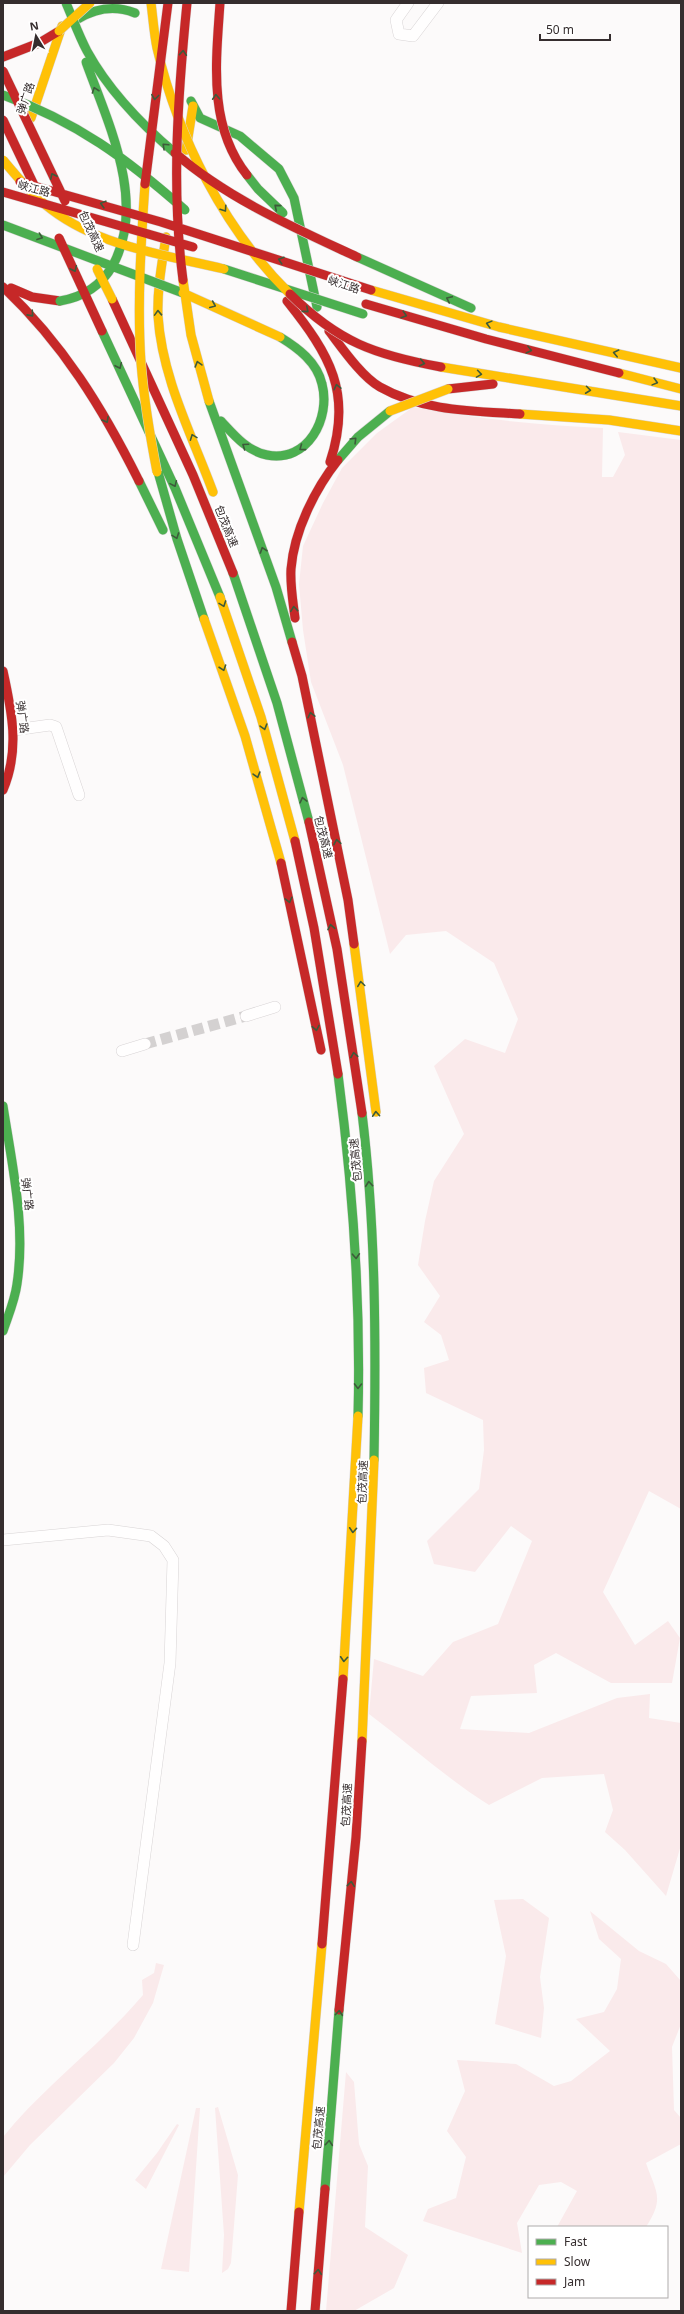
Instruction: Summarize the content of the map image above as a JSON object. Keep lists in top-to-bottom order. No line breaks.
{"streets":{"main road":["弹广路","峡江路","包茂高速"]},"crossings":[["弹广路","峡江路"]],"legend":["Fast","Slow","Jam"],"scale_bar":"50 m","north":"top"}
